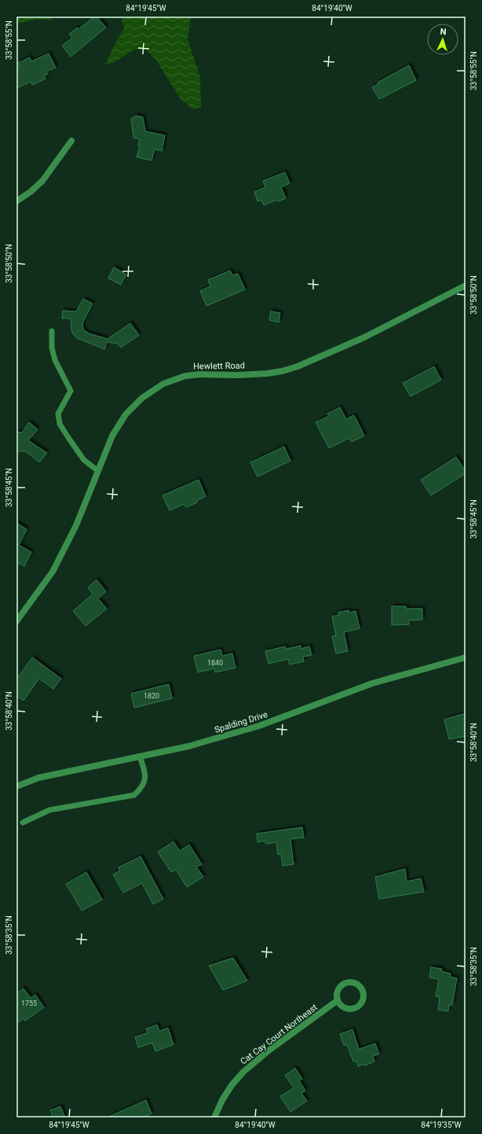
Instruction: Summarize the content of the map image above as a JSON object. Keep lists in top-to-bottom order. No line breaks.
{"streets":{"street":["Hewlett Road","Spalding Drive","Cat Cay Court Northeast"]},"house_numbers":["1840","1820","1755"],"north":"top","coordinates":["84°19'45\"W","84°19'40\"W","33°58'55\"N","33°58'50\"N","33°58'45\"N","33°58'40\"N","33°58'35\"N","84°19'35\"W"]}
